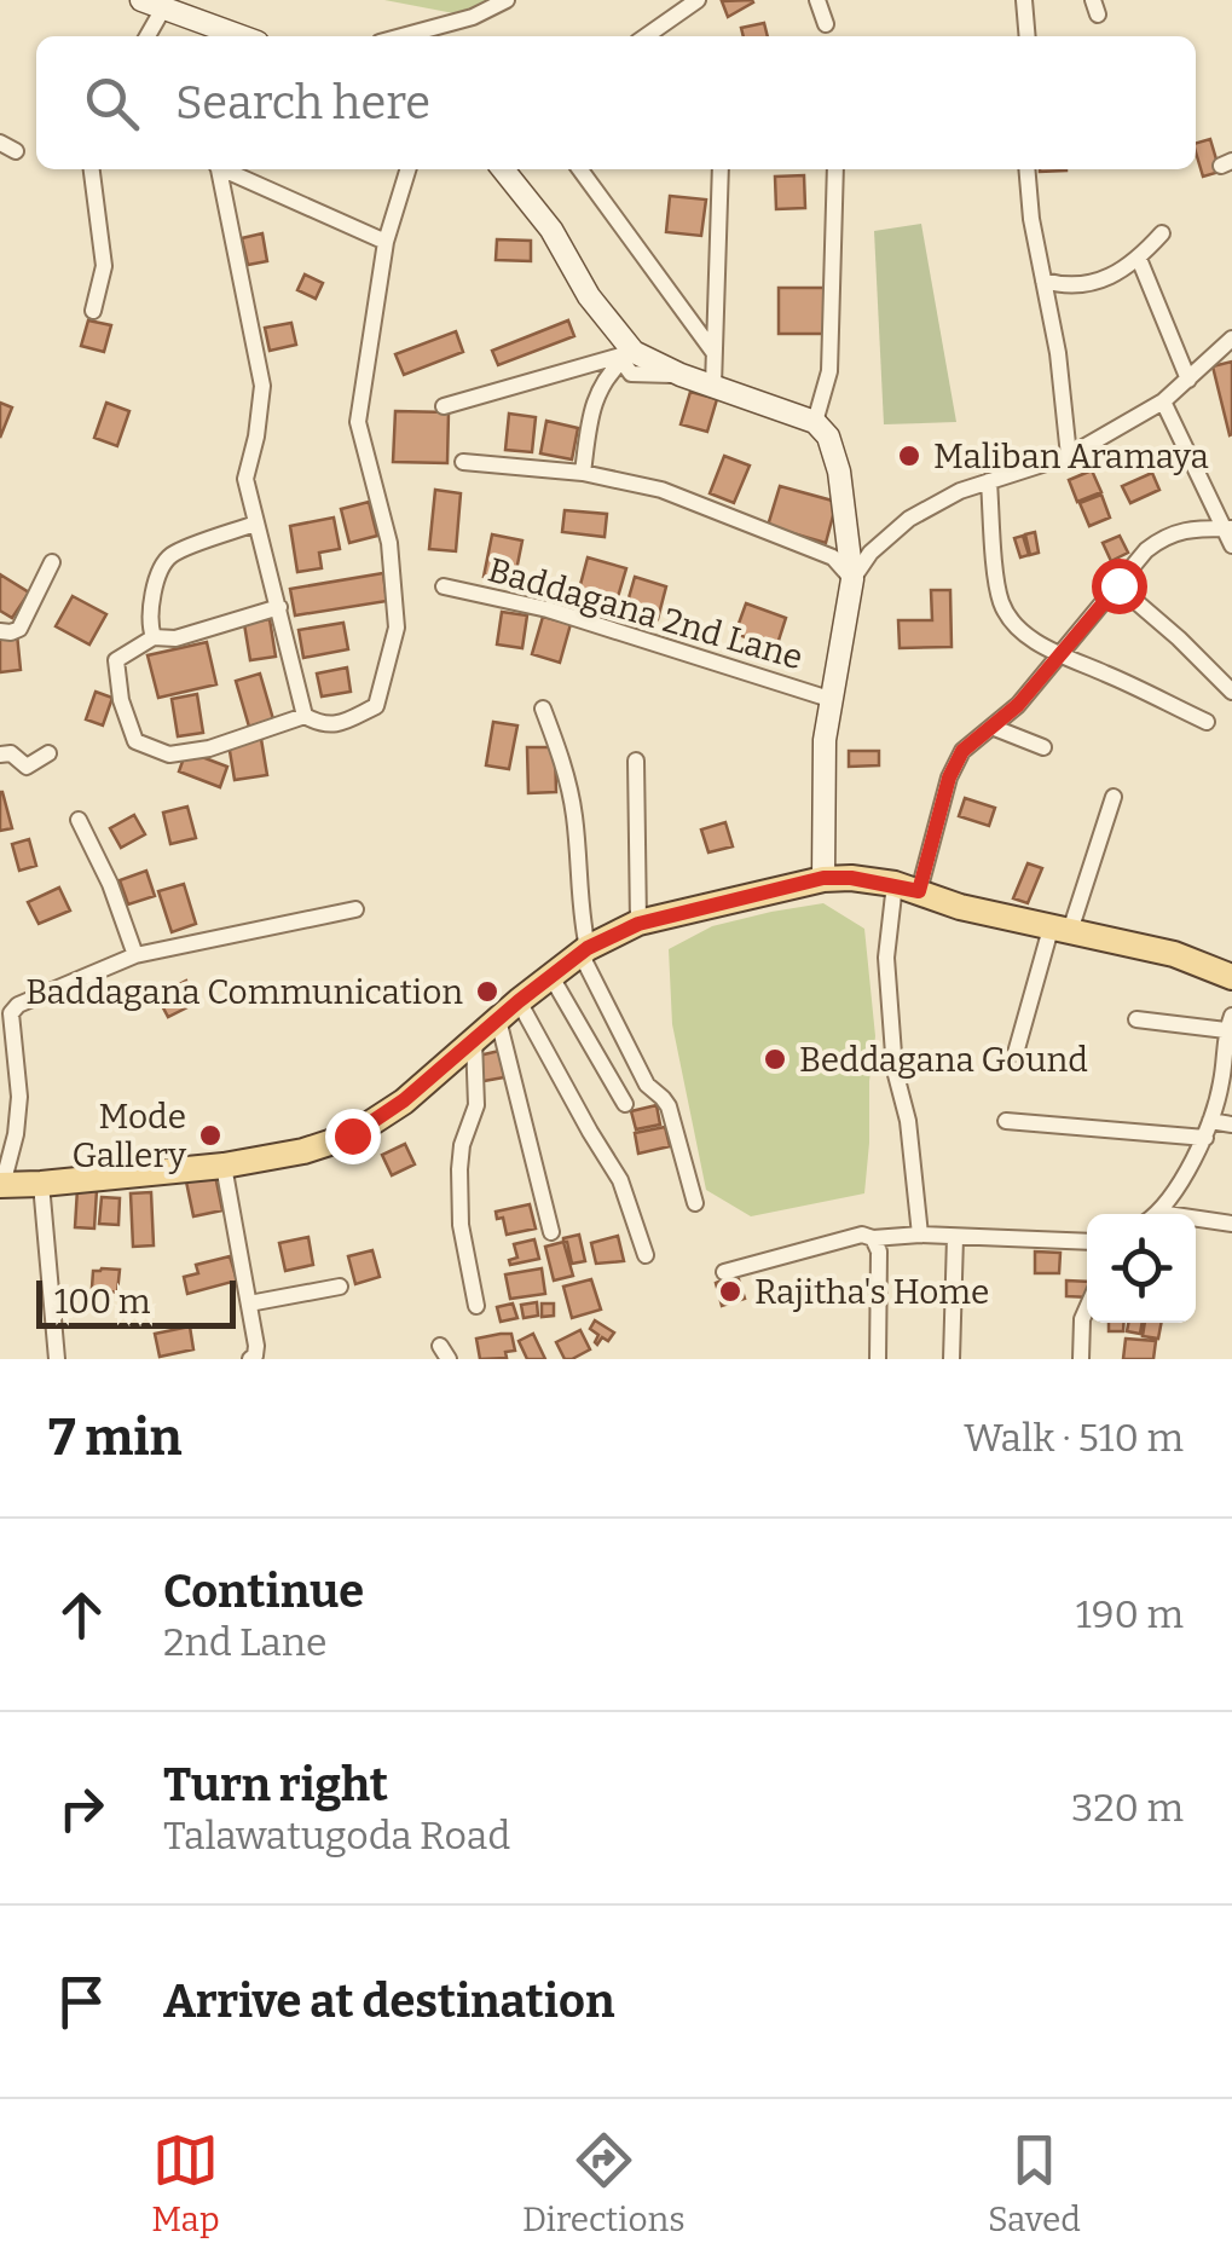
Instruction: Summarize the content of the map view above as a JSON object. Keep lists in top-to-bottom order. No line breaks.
{"streets":{"street":["Baddagana 2nd Lane"]},"places":["Maliban Aramaya","Baddagana Communication","Beddagana Gound","Mode Gallery","Rajitha's Home"],"scale_bar":"100 m","page":{"search":"Search here","scale":"100 m","heading":["7 min","Walk · 510 m"],"list":[["Continue","2nd Lane","190 m"],["Turn right","Talawatugoda Road","320 m"],"Arrive at destination"],"nav":["Map","Directions","Saved"]}}
